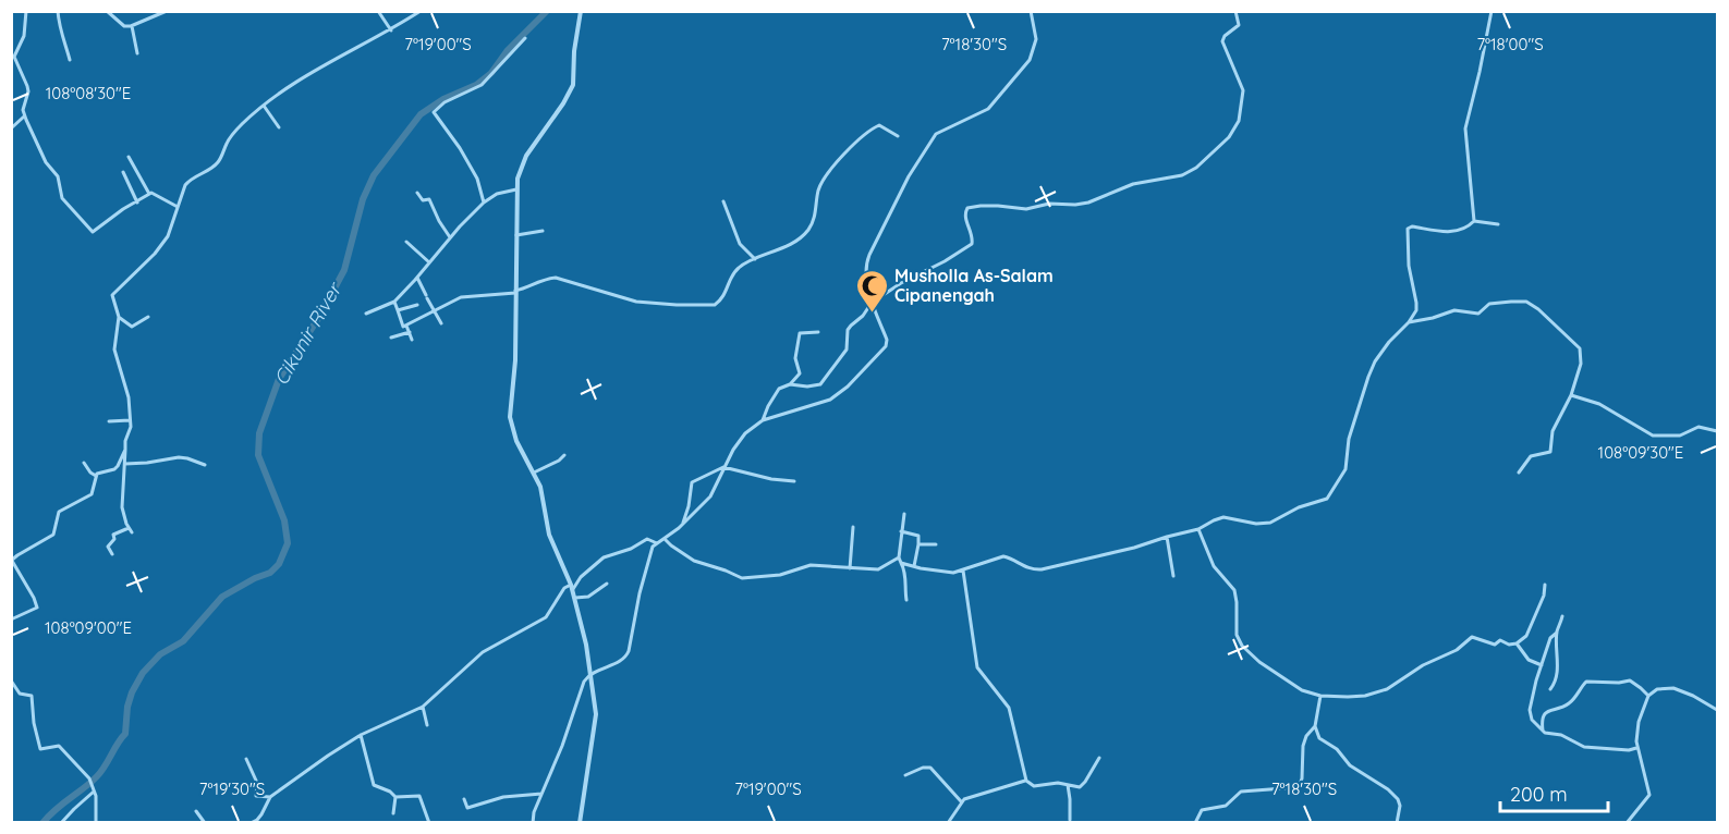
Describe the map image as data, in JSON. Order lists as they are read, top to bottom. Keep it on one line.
{"water":["Cikunir River"],"places":{"mosque":["Musholla As-Salam Cipanengah"]},"scale_bar":"200 m","coordinates":["7°19'00\"S","7°18'30\"S","7°18'00\"S","108°08'30\"E","108°09'30\"E","108°09'00\"E","7°19'30\"S"]}
